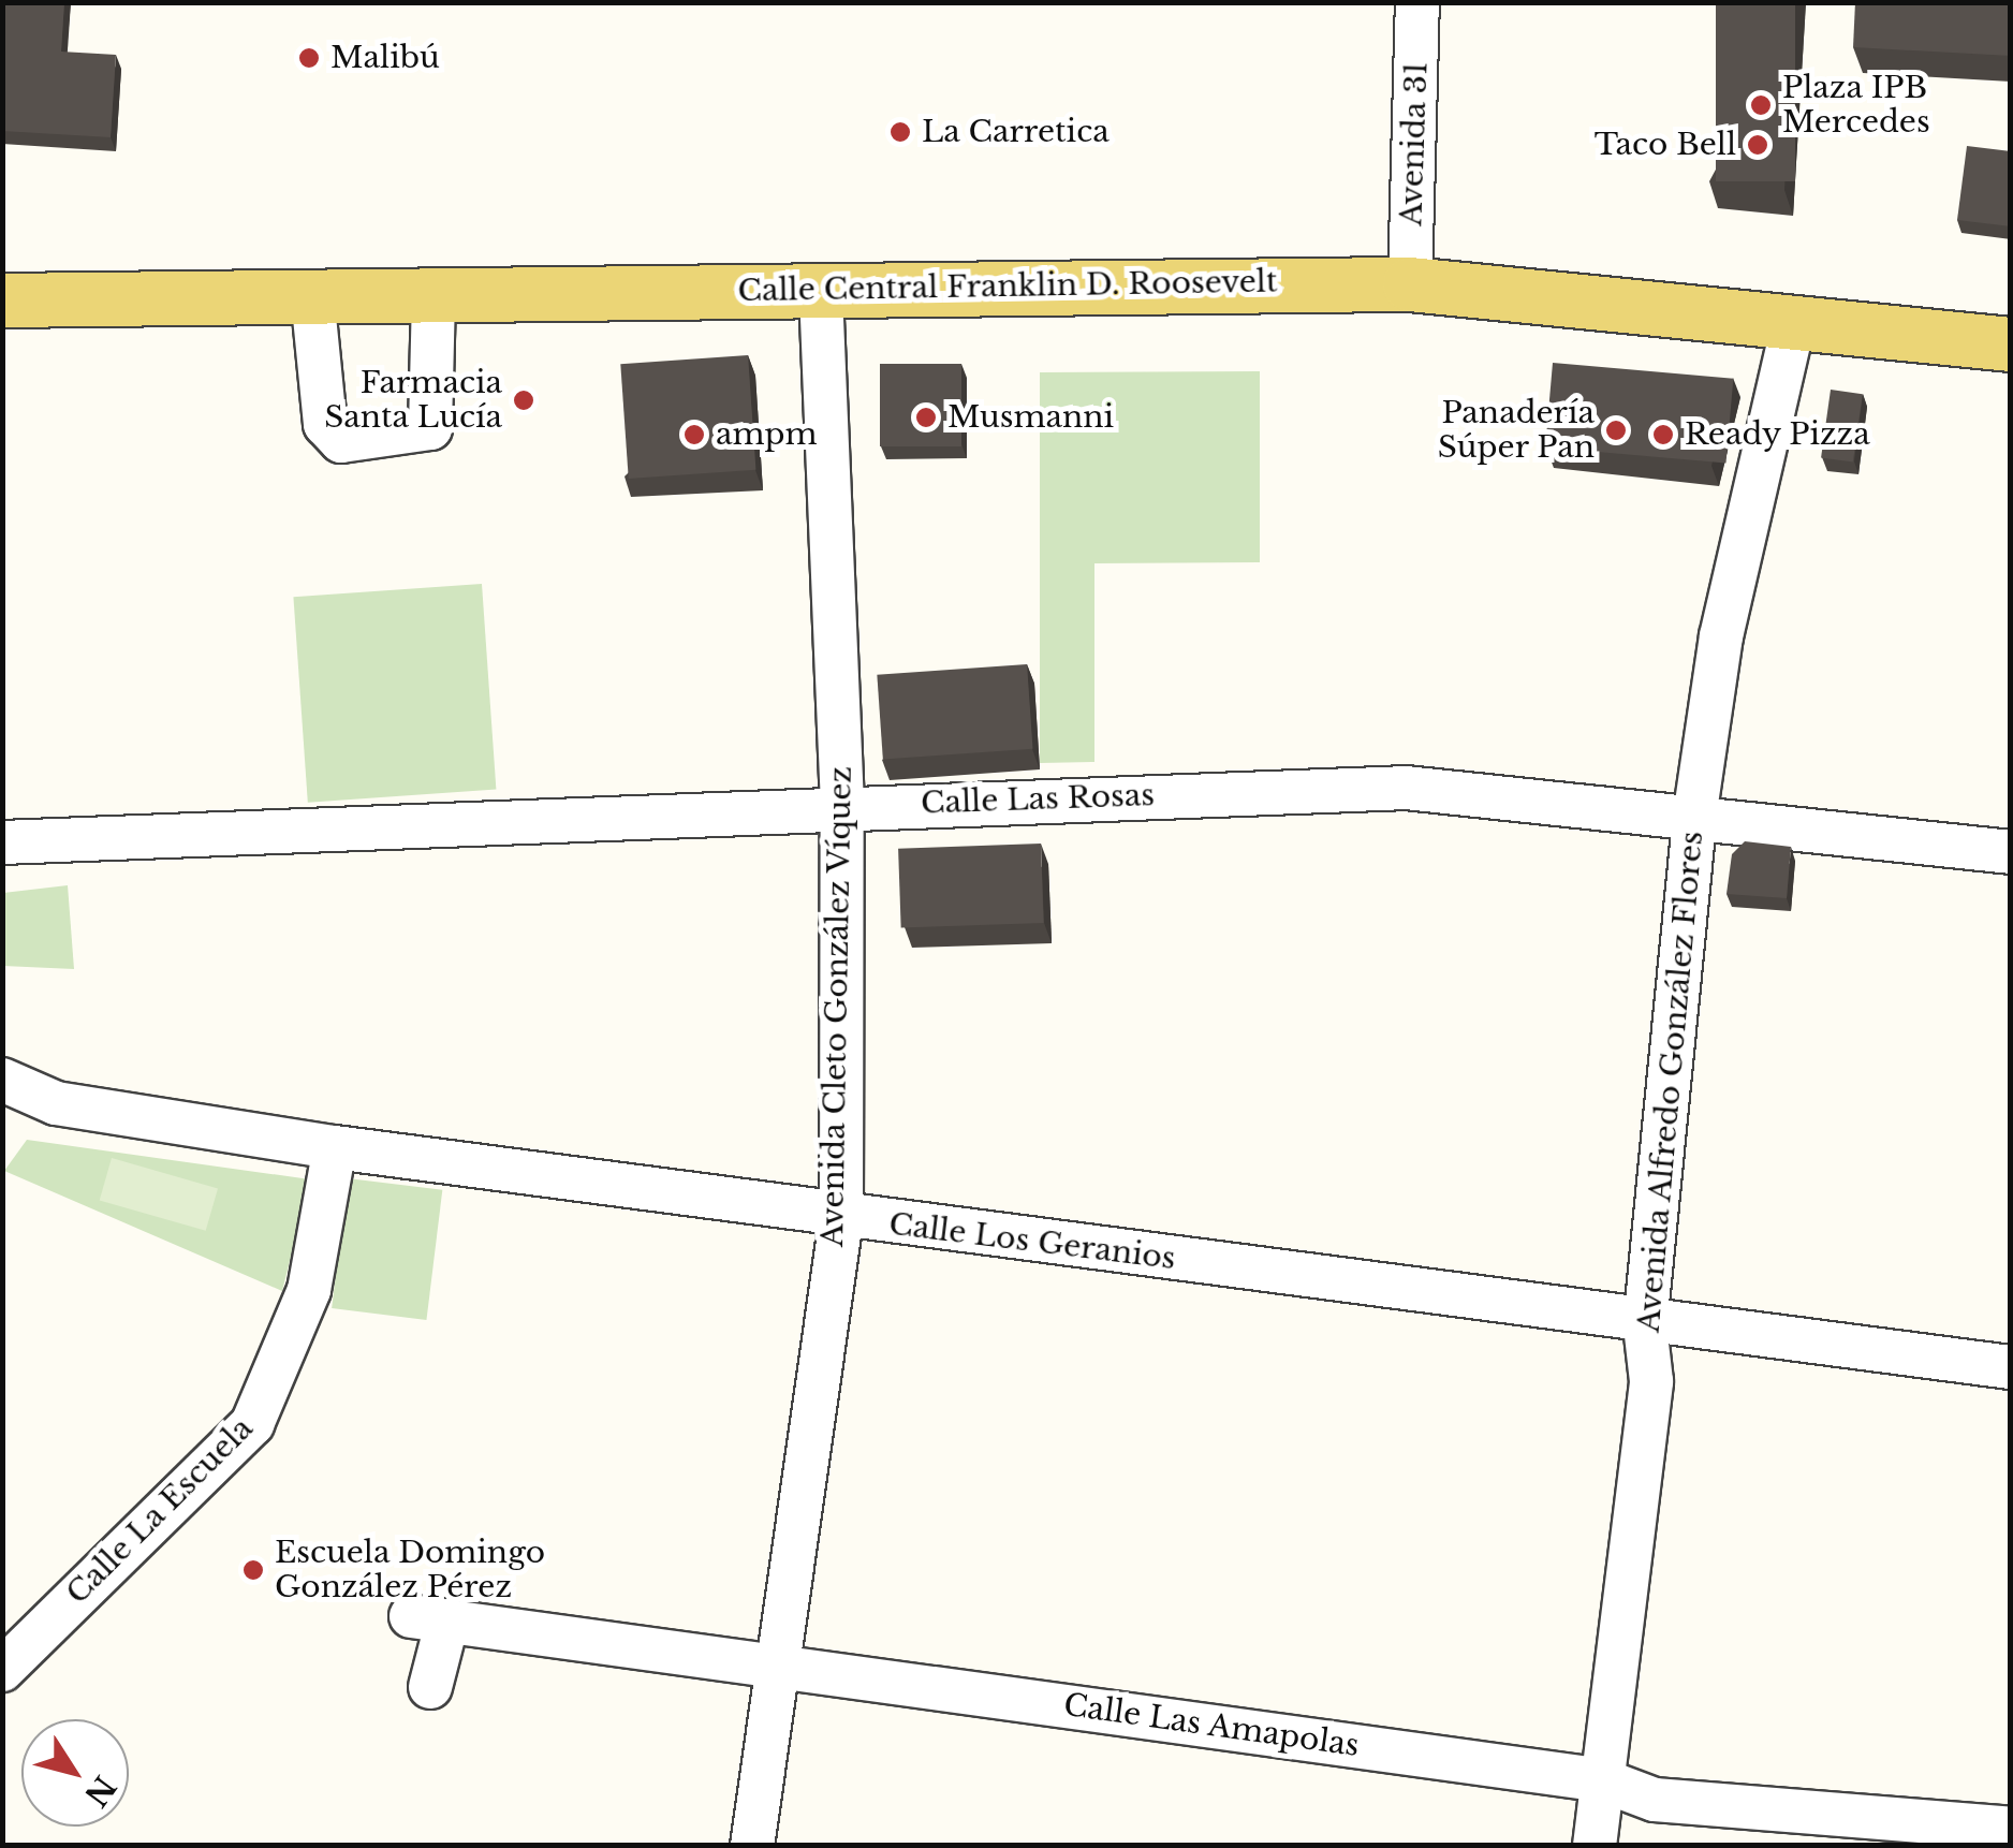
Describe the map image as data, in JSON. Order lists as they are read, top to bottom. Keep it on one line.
{"streets":{"main road":["Calle Central Franklin D. Roosevelt"],"street":["Avenida 31","Calle Las Rosas","Avenida Cleto González Víquez","Avenida Alfredo González Flores","Calle Los Geranios","Calle La Escuela","Calle Las Amapolas"]},"crossings":[["Avenida 31","Calle Central Franklin D. Roosevelt"],["Calle Central Franklin D. Roosevelt","Avenida Cleto González Víquez"],["Calle Central Franklin D. Roosevelt","Avenida Alfredo González Flores"],["Calle Las Rosas","Avenida Cleto González Víquez"],["Calle Las Rosas","Avenida Alfredo González Flores"],["Avenida Cleto González Víquez","Calle Los Geranios"],["Avenida Cleto González Víquez","Calle Las Amapolas"],["Avenida Alfredo González Flores","Calle Los Geranios"],["Avenida Alfredo González Flores","Calle Las Amapolas"],["Calle Los Geranios","Calle La Escuela"]],"places":["Malibú","Plaza IPB Mercedes","La Carretica","Taco Bell","Farmacia Santa Lucía","Musmanni","Panadería Súper Pan","ampm","Ready Pizza","Escuela Domingo González Pérez"],"north":"bottom right"}
